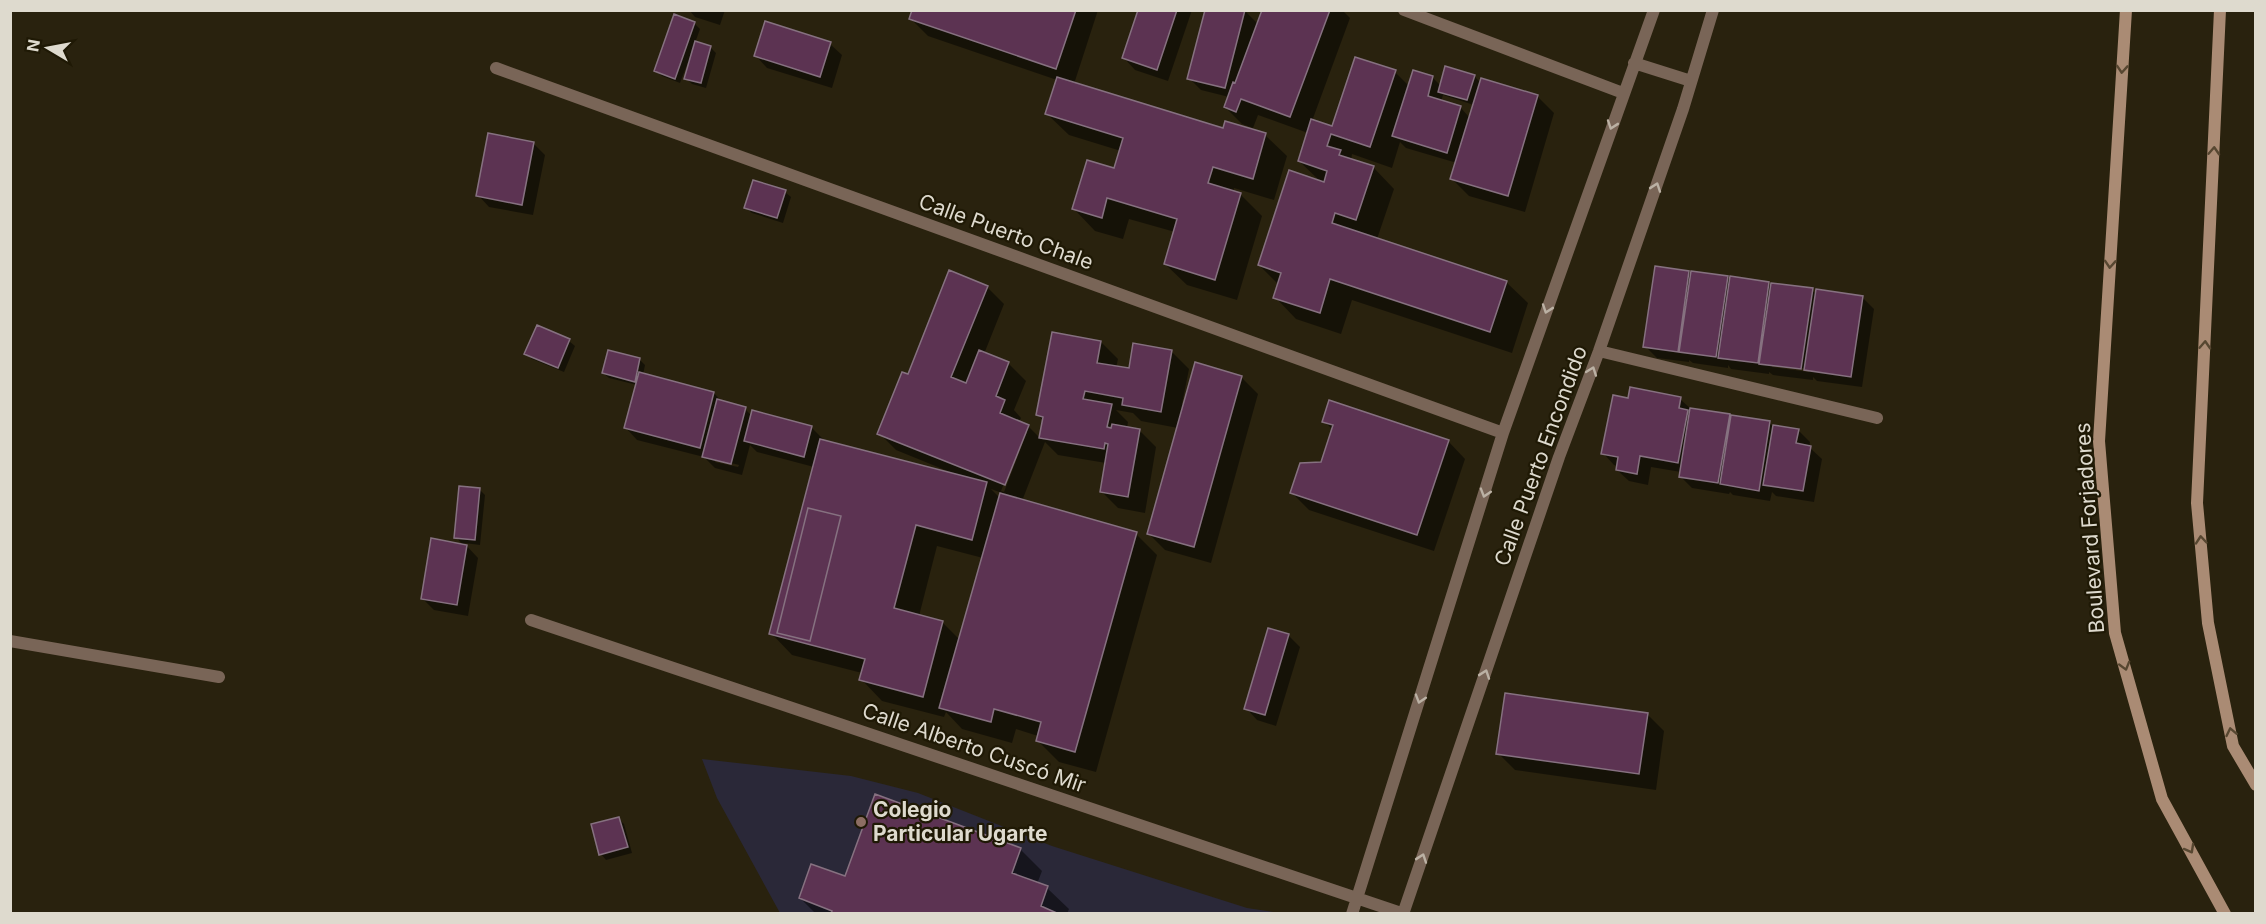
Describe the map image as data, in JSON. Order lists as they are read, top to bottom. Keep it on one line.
{"streets":{"main road":["Boulevard Forjadores"],"street":["Calle Puerto Chale","Calle Puerto Encondido","Calle Alberto Cuscó Mir"]},"crossings":[["Calle Puerto Chale","Calle Puerto Encondido"],["Calle Puerto Encondido","Calle Alberto Cuscó Mir"]],"places":["Colegio Particular Ugarte"],"north":"left"}
